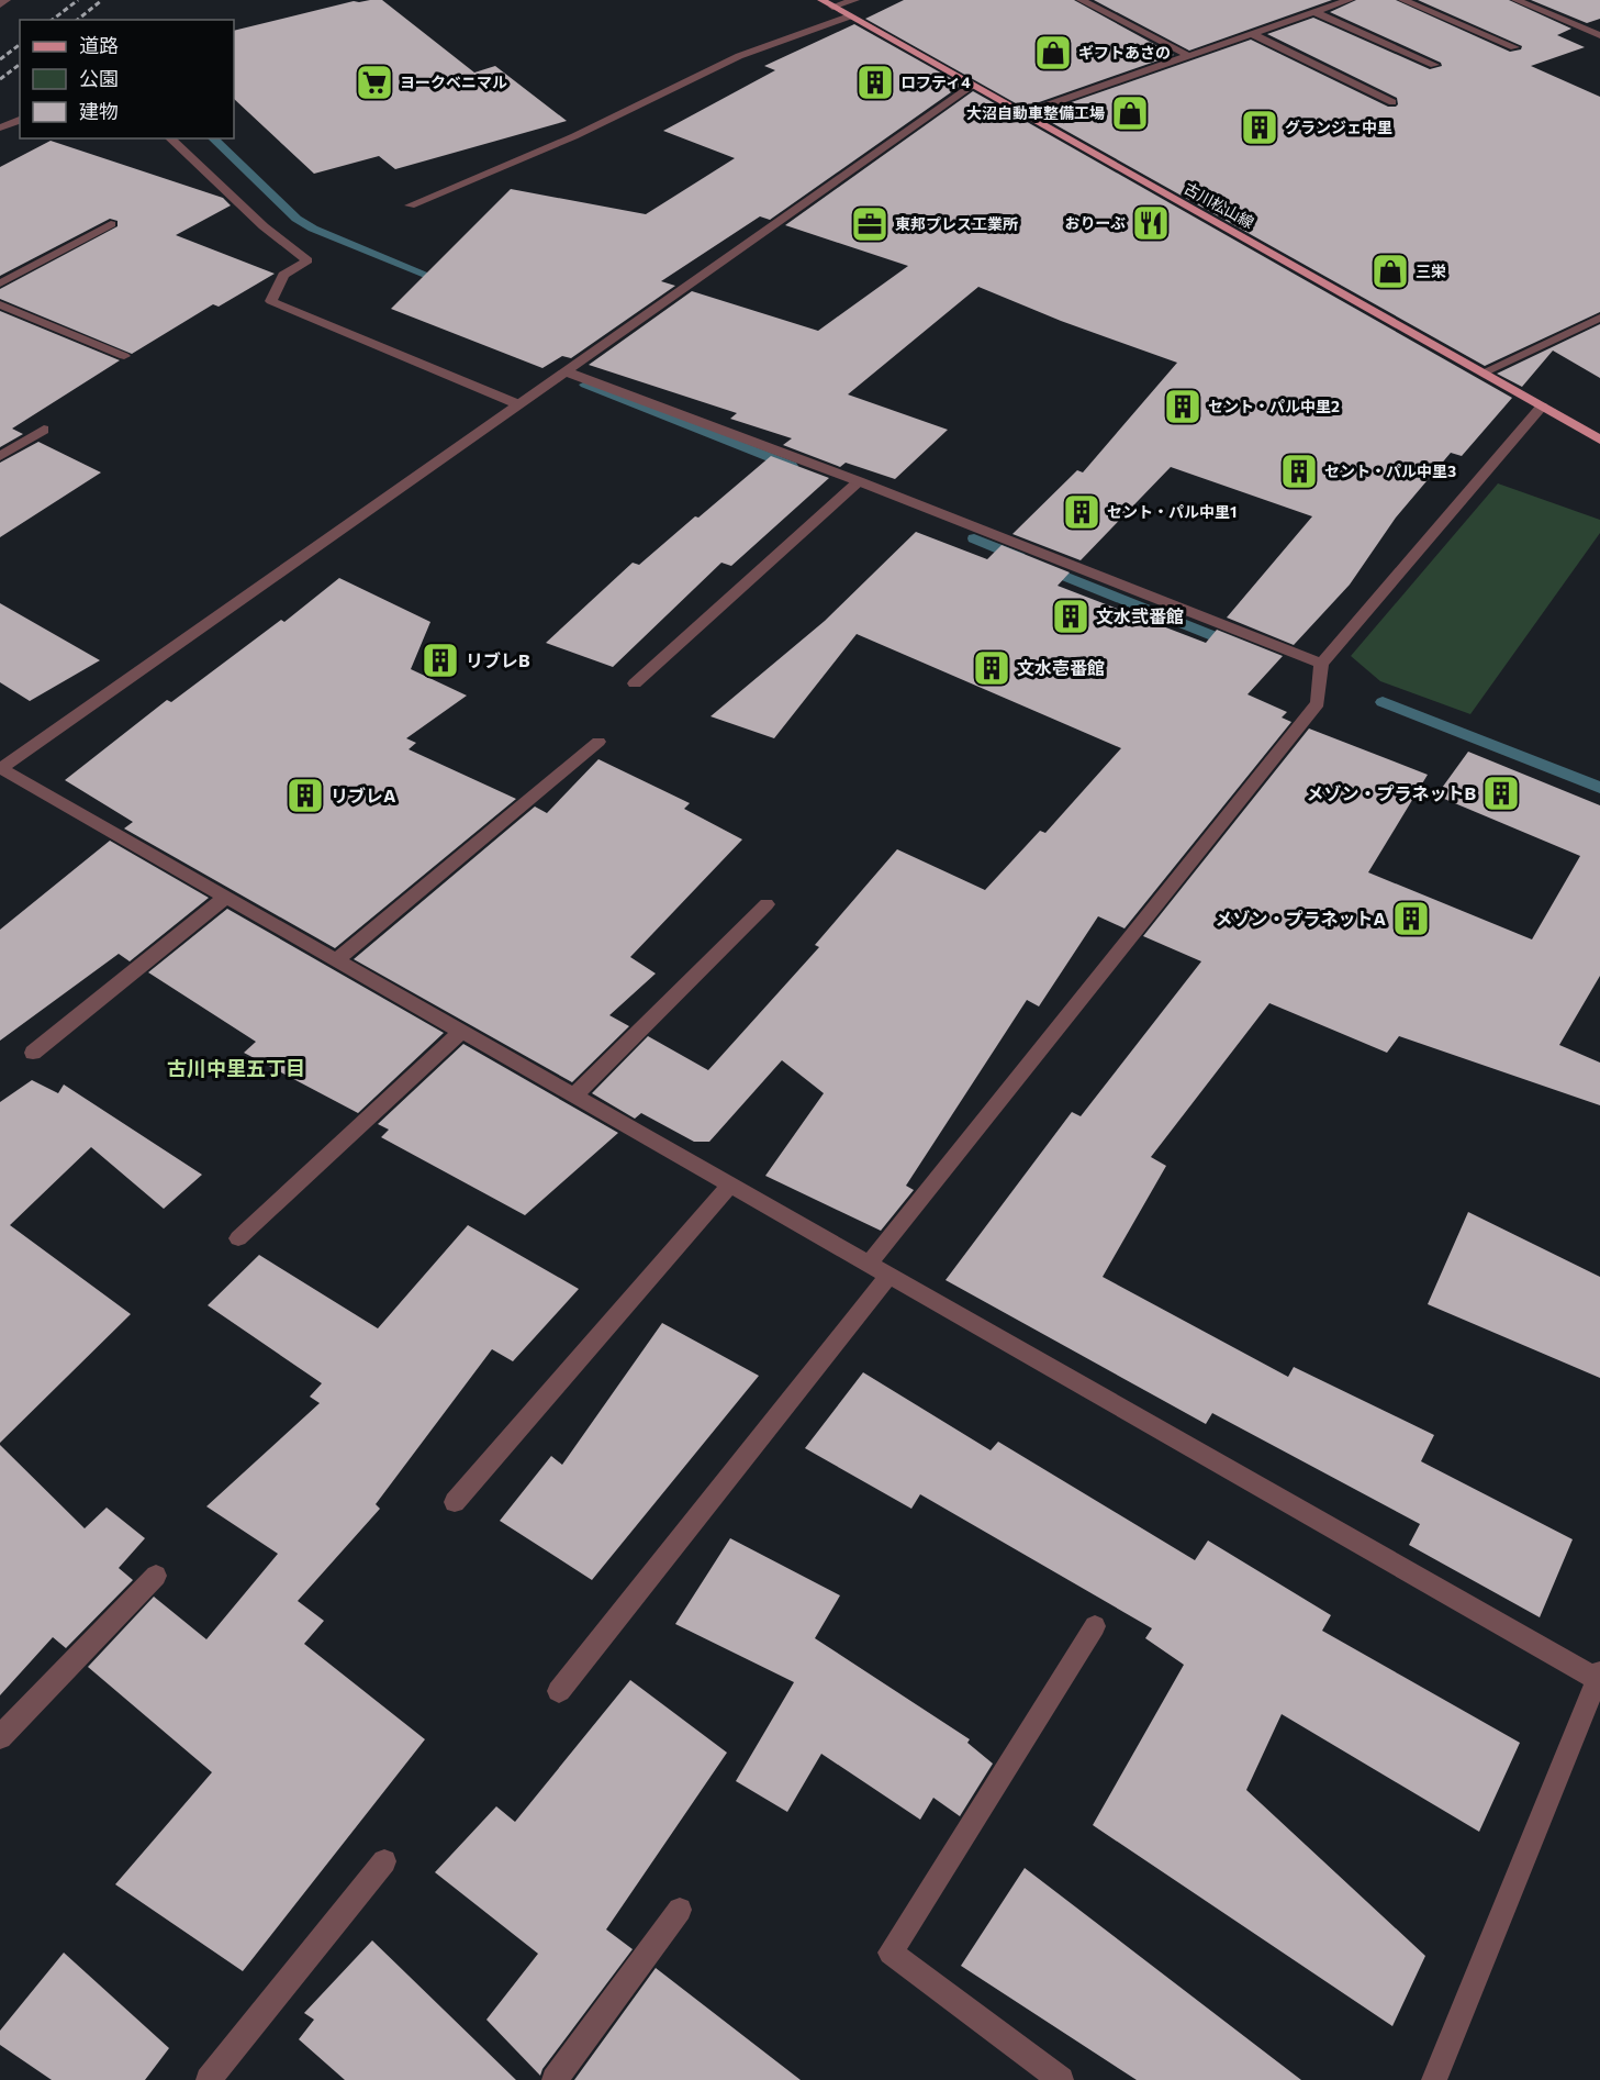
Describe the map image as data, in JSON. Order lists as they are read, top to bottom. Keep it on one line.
{"streets":{"main road":["古川松山線"]},"districts":["古川中里五丁目"],"places":{"shop":["ギフトあさの","大沼自動車整備工場","三栄"],"supermarket":["ヨークベニマル"],"building":["ロフティ4","グランジェ中里","セント・パル中里2","セント・パル中里3","セント・パル中里1","文水弐番館","リブレB","文水壱番館","メゾン・プラネットB","リブレA","メゾン・プラネットA"],"restaurant":["おりーぶ"],"office":["東邦プレス工業所"]},"legend":["道路","公園","建物"]}
